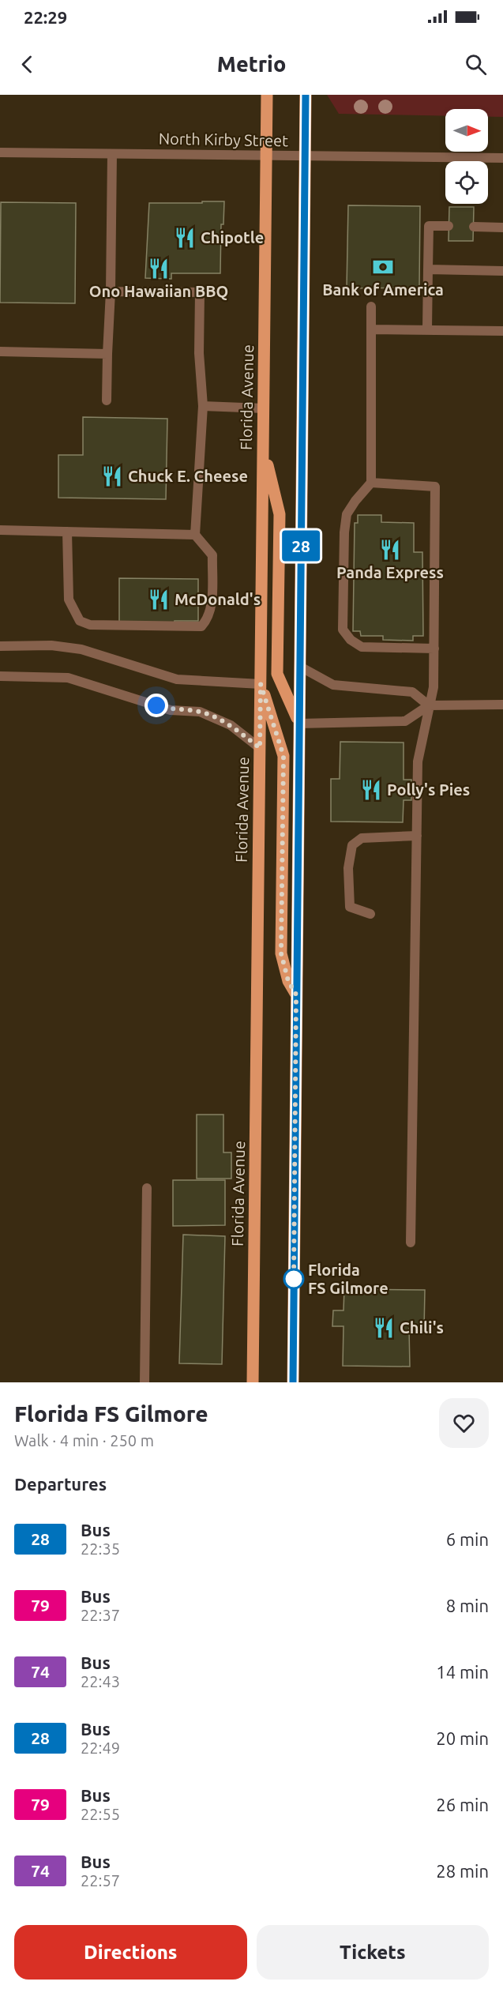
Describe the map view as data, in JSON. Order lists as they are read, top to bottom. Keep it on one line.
{"streets":{"main road":["Florida Avenue"],"street":["North Kirby Street"]},"crossings":[["North Kirby Street","Florida Avenue"]],"places":{"restaurant":["Chipotle","Ono Hawaiian BBQ","Chuck E. Cheese","Panda Express","McDonald's","Polly's Pies","Chili's"],"bank":["Bank of America"],"other":["Florida FS Gilmore"]},"lines":["bus line 28"],"north":"right","page":{"status":"22:29","header":"Metrio","on_map":"28","heading":[["Florida FS Gilmore","Walk · 4 min · 250 m"],"Departures"],"list":[{"mark":"28","name":"Bus","note":"22:35","value":"6 min"},{"mark":"79","name":"Bus","note":"22:37","value":"8 min"},{"mark":"74","name":"Bus","note":"22:43","value":"14 min"},{"mark":"28","name":"Bus","note":"22:49","value":"20 min"},{"mark":"79","name":"Bus","note":"22:55","value":"26 min"},{"mark":"74","name":"Bus","note":"22:57","value":"28 min"}],"buttons":["Directions","Tickets"]}}
